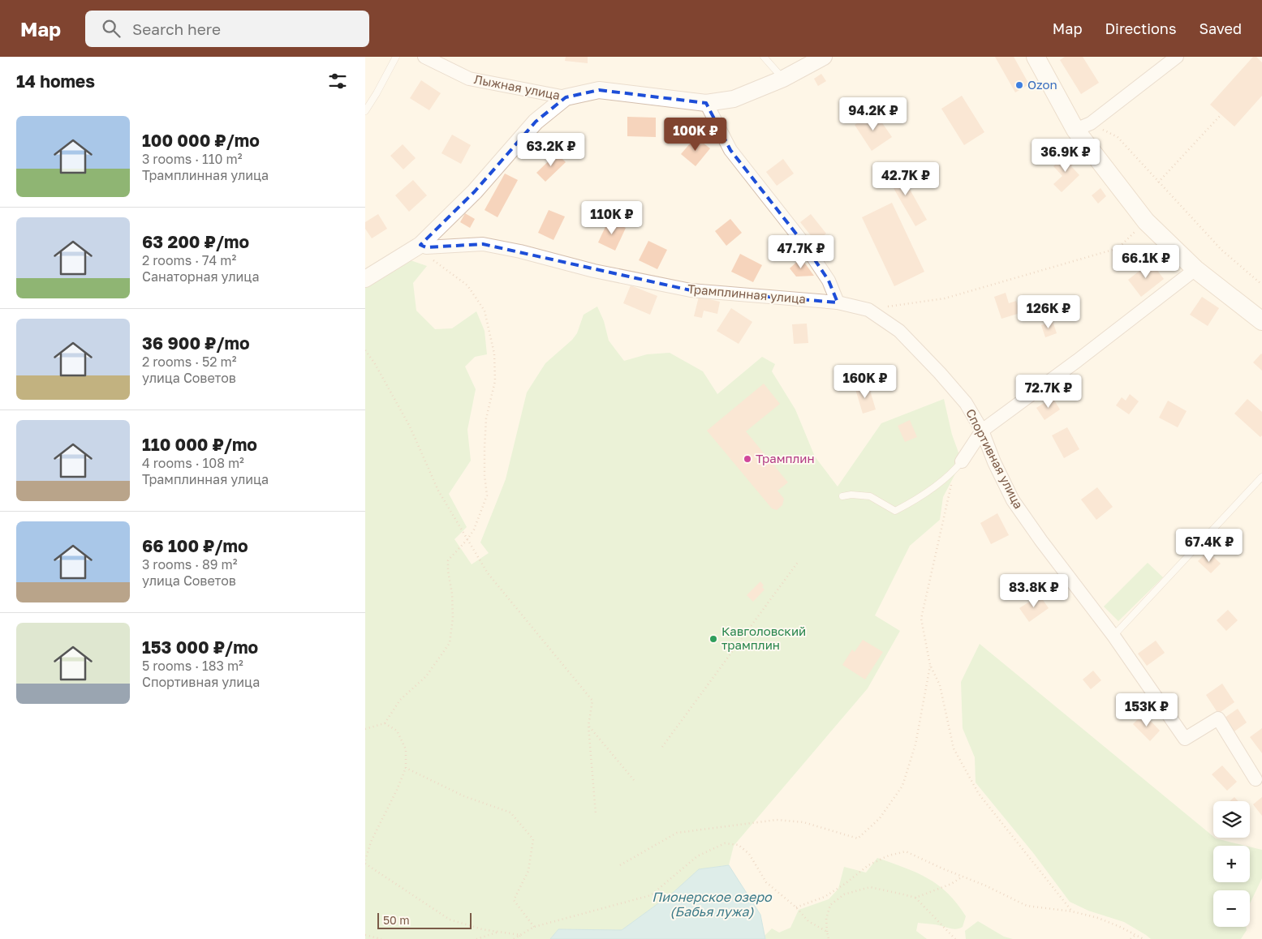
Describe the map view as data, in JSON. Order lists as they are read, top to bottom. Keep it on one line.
{"streets":{"street":["Лыжная улица","Трамплинная улица","Спортивная улица"]},"crossings":[["Трамплинная улица","Спортивная улица"]],"water":["Пионерское озеро (Бабья лужа)"],"places":["Ozon","Трамплин","Кавголовский трамплин"],"scale_bar":"50 m","page":{"header":"Map","search":"Search here","nav":["Map","Directions","Saved"],"heading":"14 homes","price":["94.2K ₽","100K ₽","63.2K ₽","36.9K ₽","42.7K ₽","110K ₽","47.7K ₽","66.1K ₽","126K ₽","160K ₽","72.7K ₽","67.4K ₽","83.8K ₽","153K ₽"],"list":[{"name":"100 000 ₽/mo","note":"3 rooms · 110 m² · Трамплинная улица"},{"name":"63 200 ₽/mo","note":"2 rooms · 74 m² · Санаторная улица"},{"name":"36 900 ₽/mo","note":"2 rooms · 52 m² · улица Советов"},{"name":"110 000 ₽/mo","note":"4 rooms · 108 m² · Трамплинная улица"},{"name":"66 100 ₽/mo","note":"3 rooms · 89 m² · улица Советов"},{"name":"153 000 ₽/mo","note":"5 rooms · 183 m² · Спортивная улица"}],"map_buttons":["+","−"],"scale":"50 m"}}
